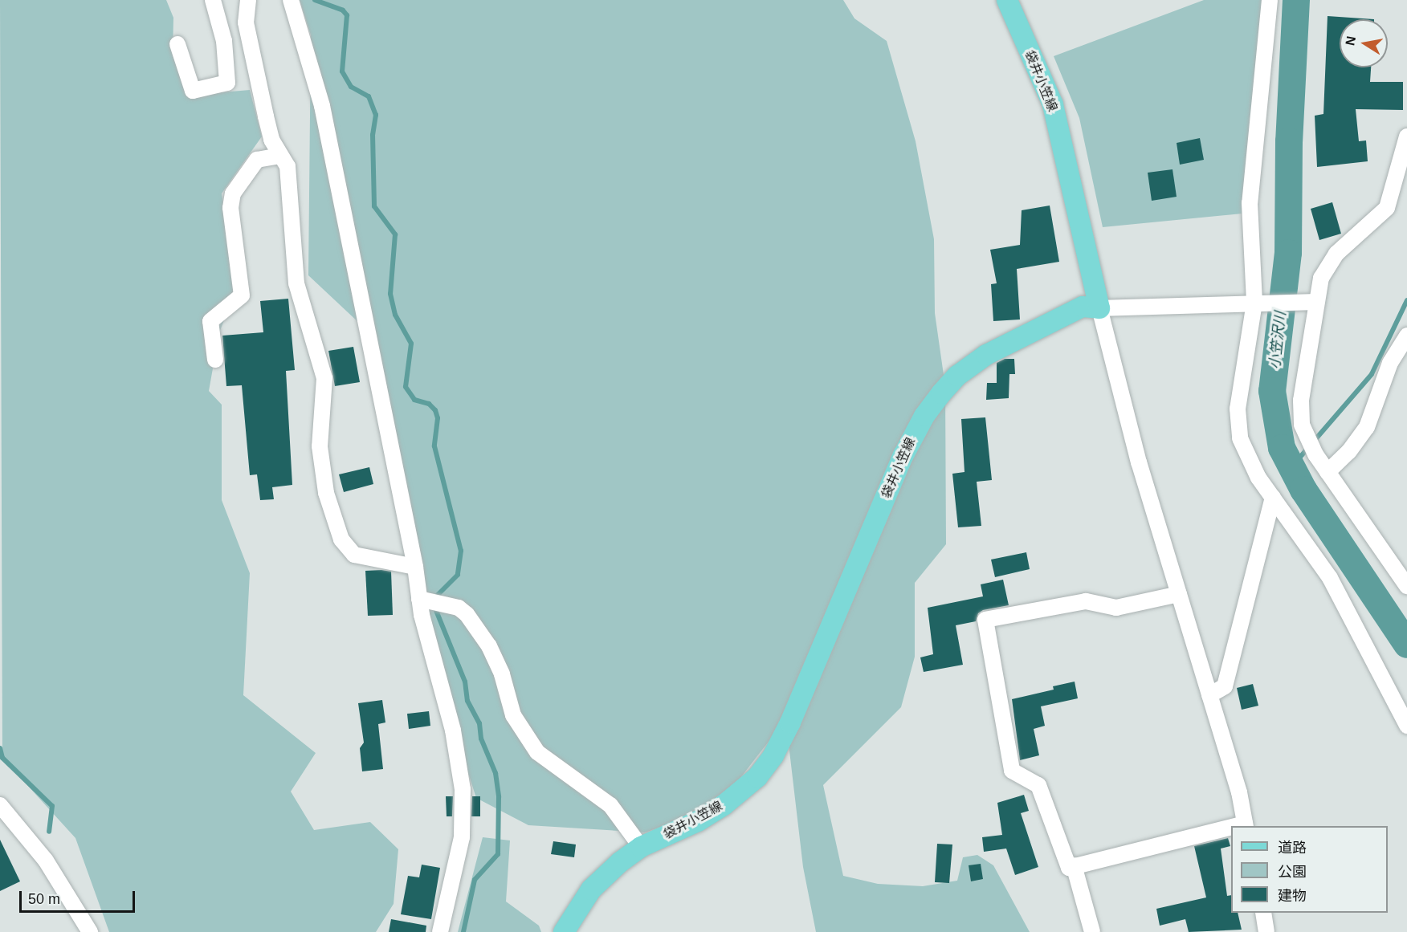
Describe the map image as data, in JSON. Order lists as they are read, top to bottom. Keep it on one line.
{"streets":{"main road":["袋井小笠線"]},"water":["小笠沢川"],"legend":["道路","公園","建物"],"scale_bar":"50 m","north":"left"}
